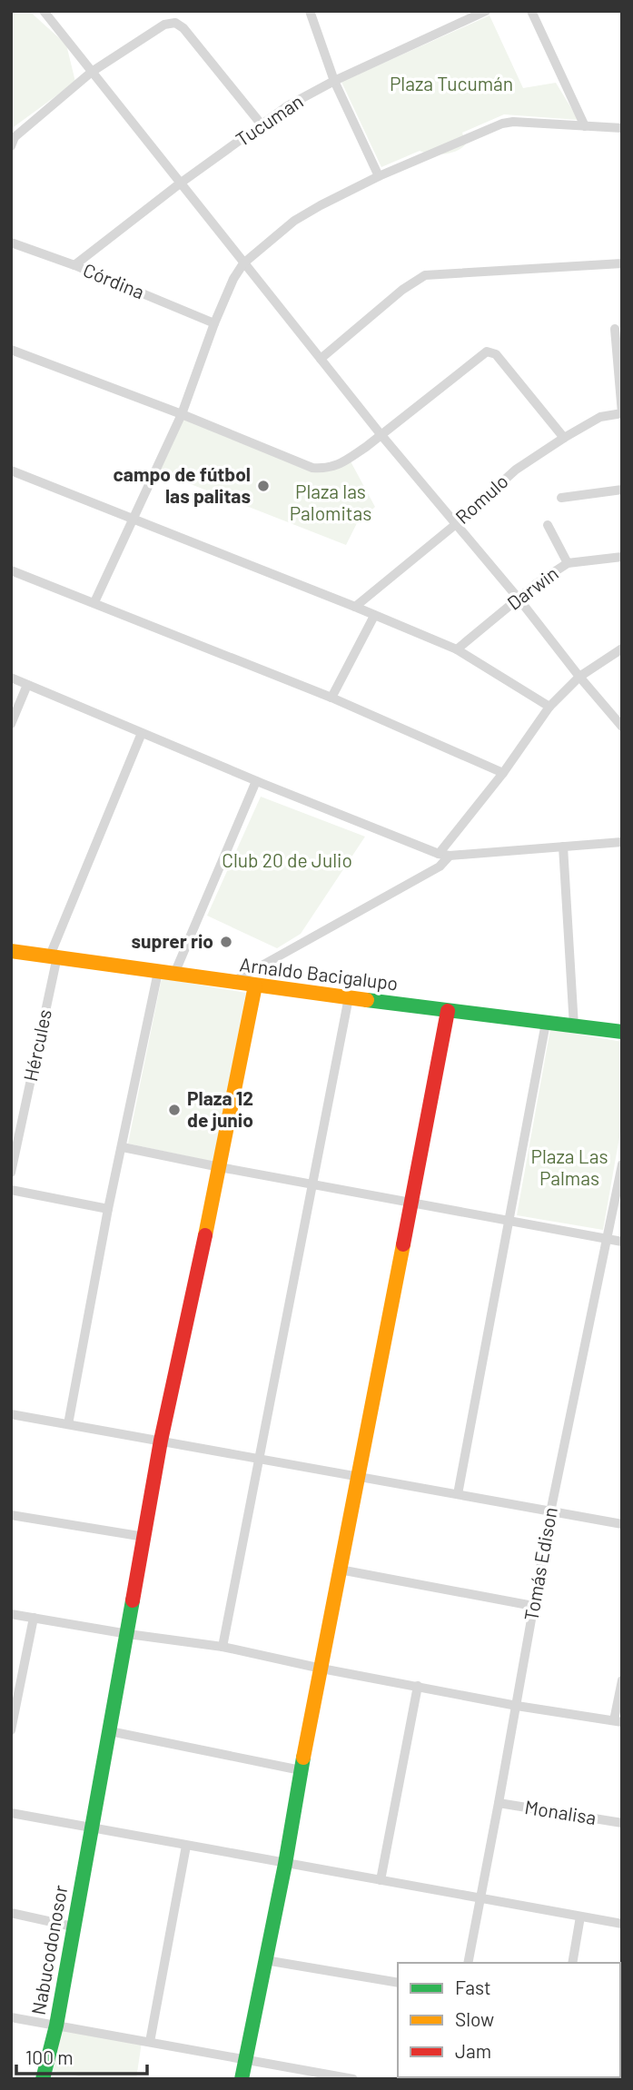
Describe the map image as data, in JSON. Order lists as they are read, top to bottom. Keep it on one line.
{"streets":{"street":["Tucuman","Córdina","Romulo","Darwin","Arnaldo Bacigalupo","Hércules","Tomás Edison","Monalisa","Nabucodonosor"]},"crossings":[["Tucuman","Córdina"],["Arnaldo Bacigalupo","Hércules"],["Arnaldo Bacigalupo","Nabucodonosor"],["Tomás Edison","Monalisa"]],"parks":["Plaza Tucumán","Plaza las Palomitas","Club 20 de Julio","Plaza Las Palmas"],"places":["campo de fútbol las palitas","suprer rio","Plaza 12 de junio"],"legend":["Fast","Slow","Jam"],"scale_bar":"100 m"}
